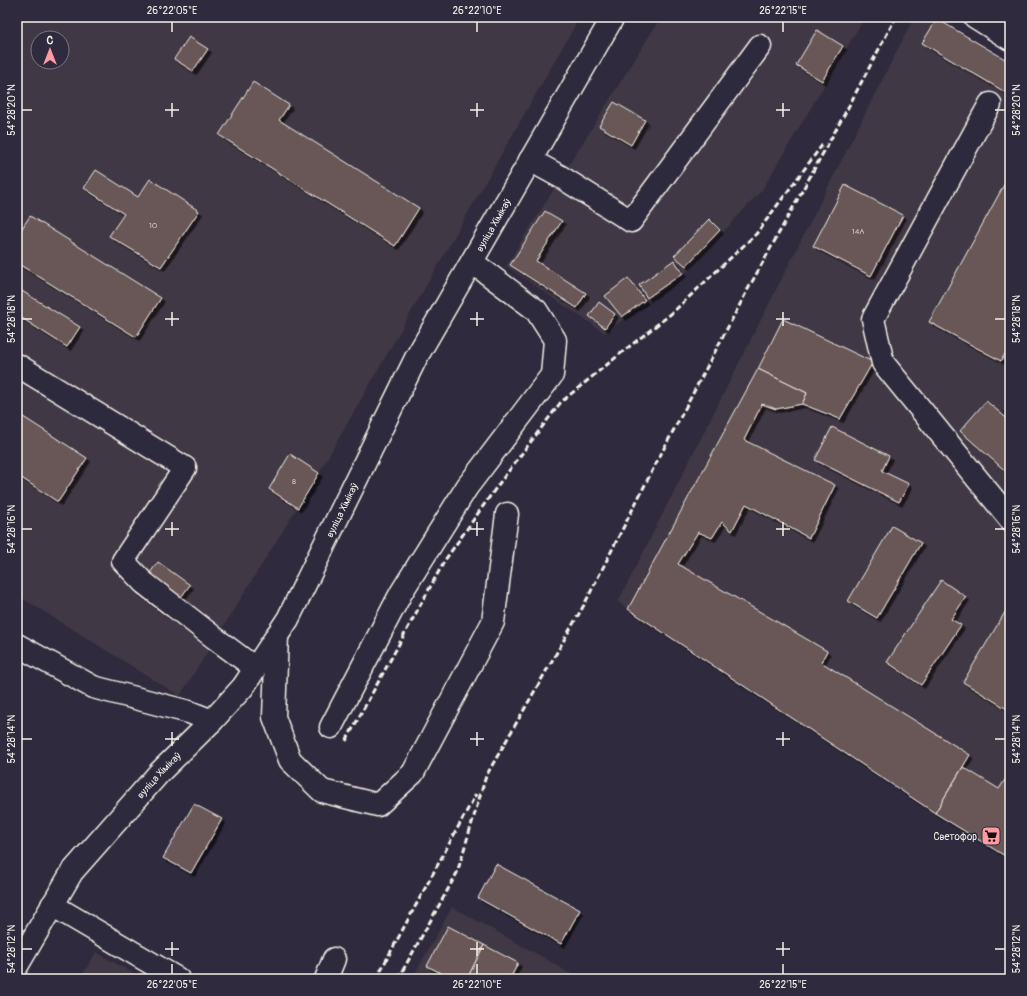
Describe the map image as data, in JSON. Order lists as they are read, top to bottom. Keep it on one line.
{"streets":{"street":["вуліца Хімікаў"]},"places":{"supermarket":["Светофор"]},"house_numbers":["10","14А","8"],"north":"top","coordinates":["26°22'05\"E","26°22'10\"E","26°22'15\"E","54°28'20\"N","54°28'18\"N","54°28'16\"N","54°28'14\"N","54°28'12\"N"]}
